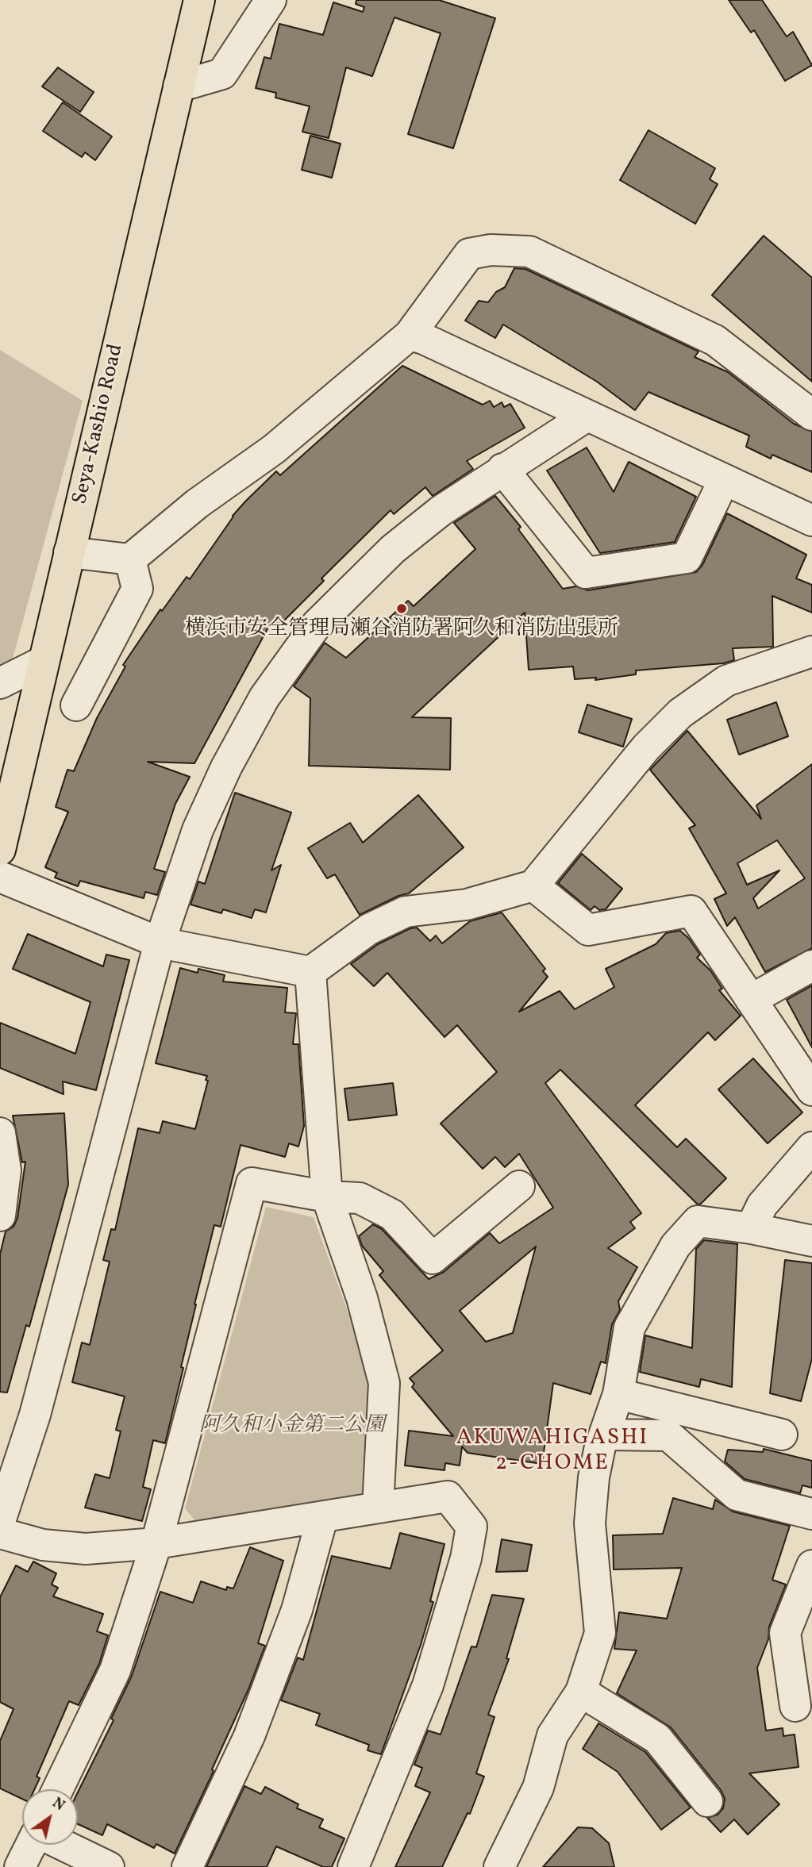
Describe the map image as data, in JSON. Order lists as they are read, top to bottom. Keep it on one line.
{"streets":{"main road":["Seya-Kashio Road"]},"districts":["AKUWAHIGASHI 2-CHOME"],"parks":["阿久和小金第二公園"],"places":["横浜市安全管理局瀬谷消防署阿久和消防出張所"],"north":"top right"}
